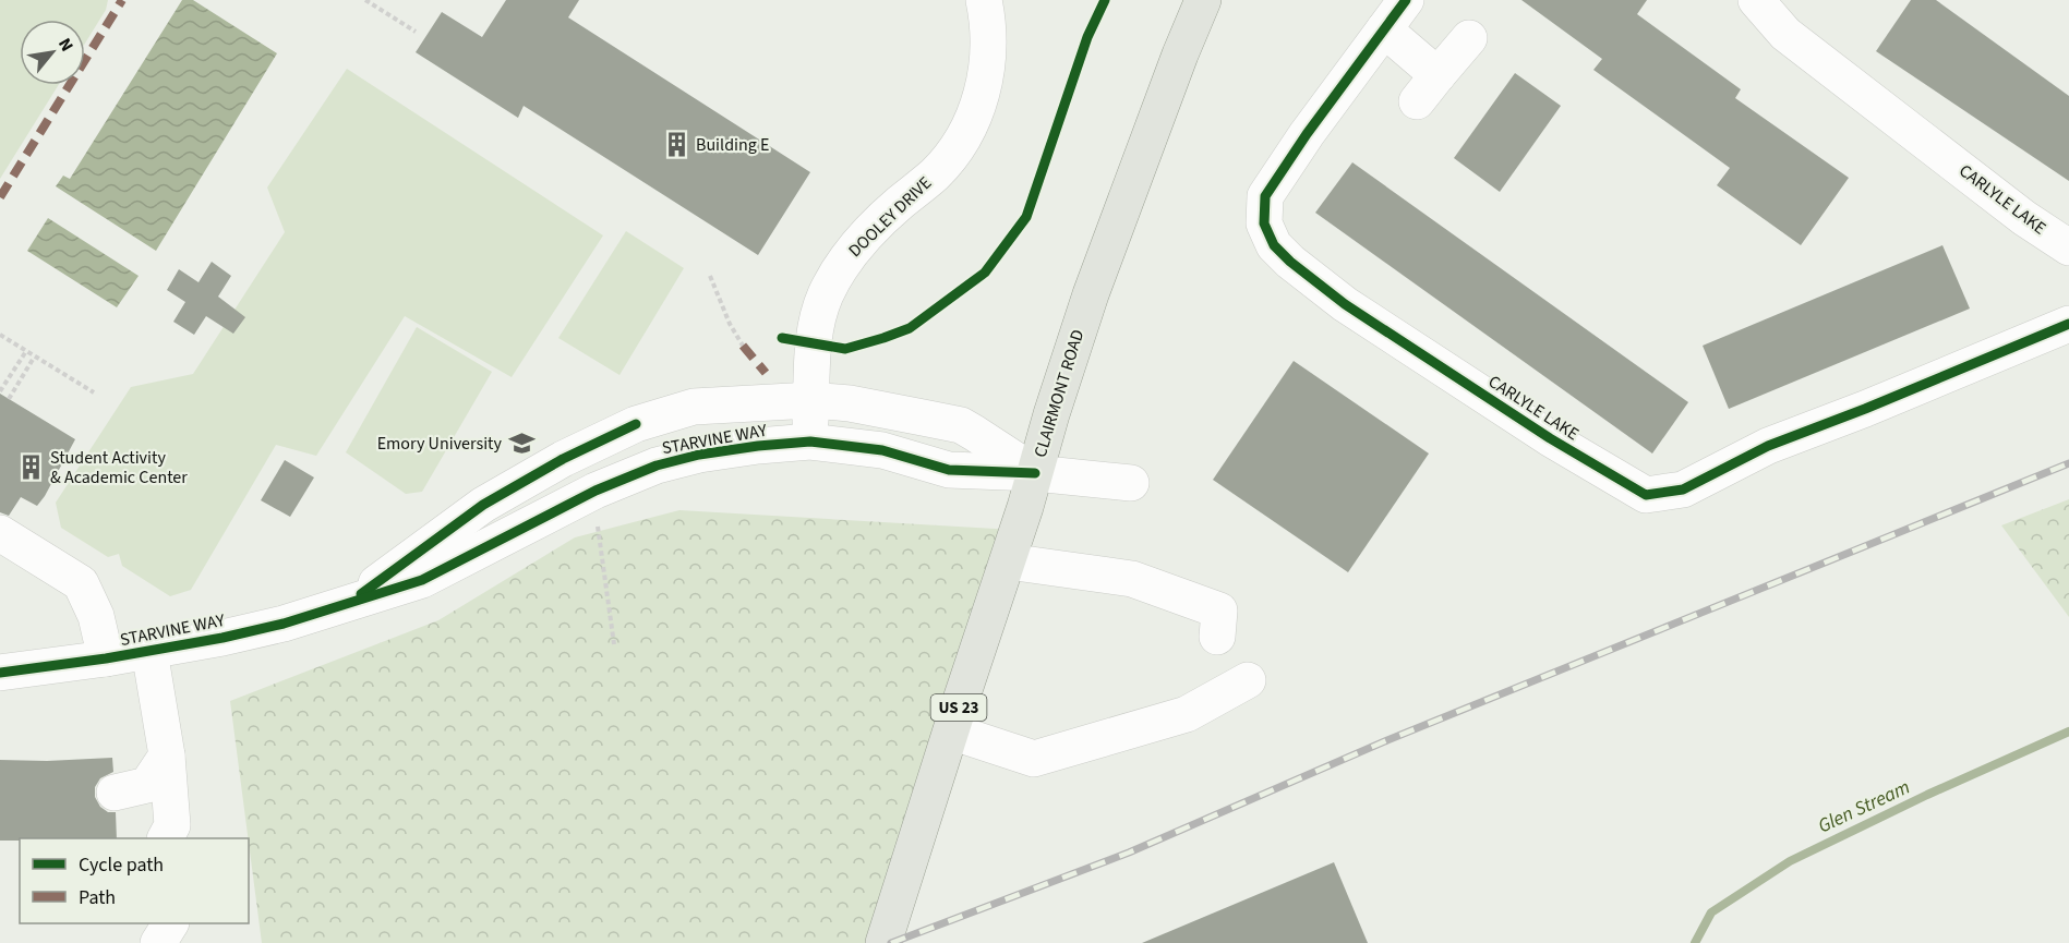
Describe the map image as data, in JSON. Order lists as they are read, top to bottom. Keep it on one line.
{"streets":{"main road":["CLAIRMONT ROAD","US 23"],"street":["CARLYLE LAKE","DOOLEY DRIVE","STARVINE WAY"]},"crossings":[["DOOLEY DRIVE","STARVINE WAY"],["CLAIRMONT ROAD","STARVINE WAY"]],"water":["Glen Stream"],"places":{"building":["Building E","Student Activity & Academic Center"],"school or university":["Emory University"]},"legend":["Cycle path","Path"],"north":"top right"}
